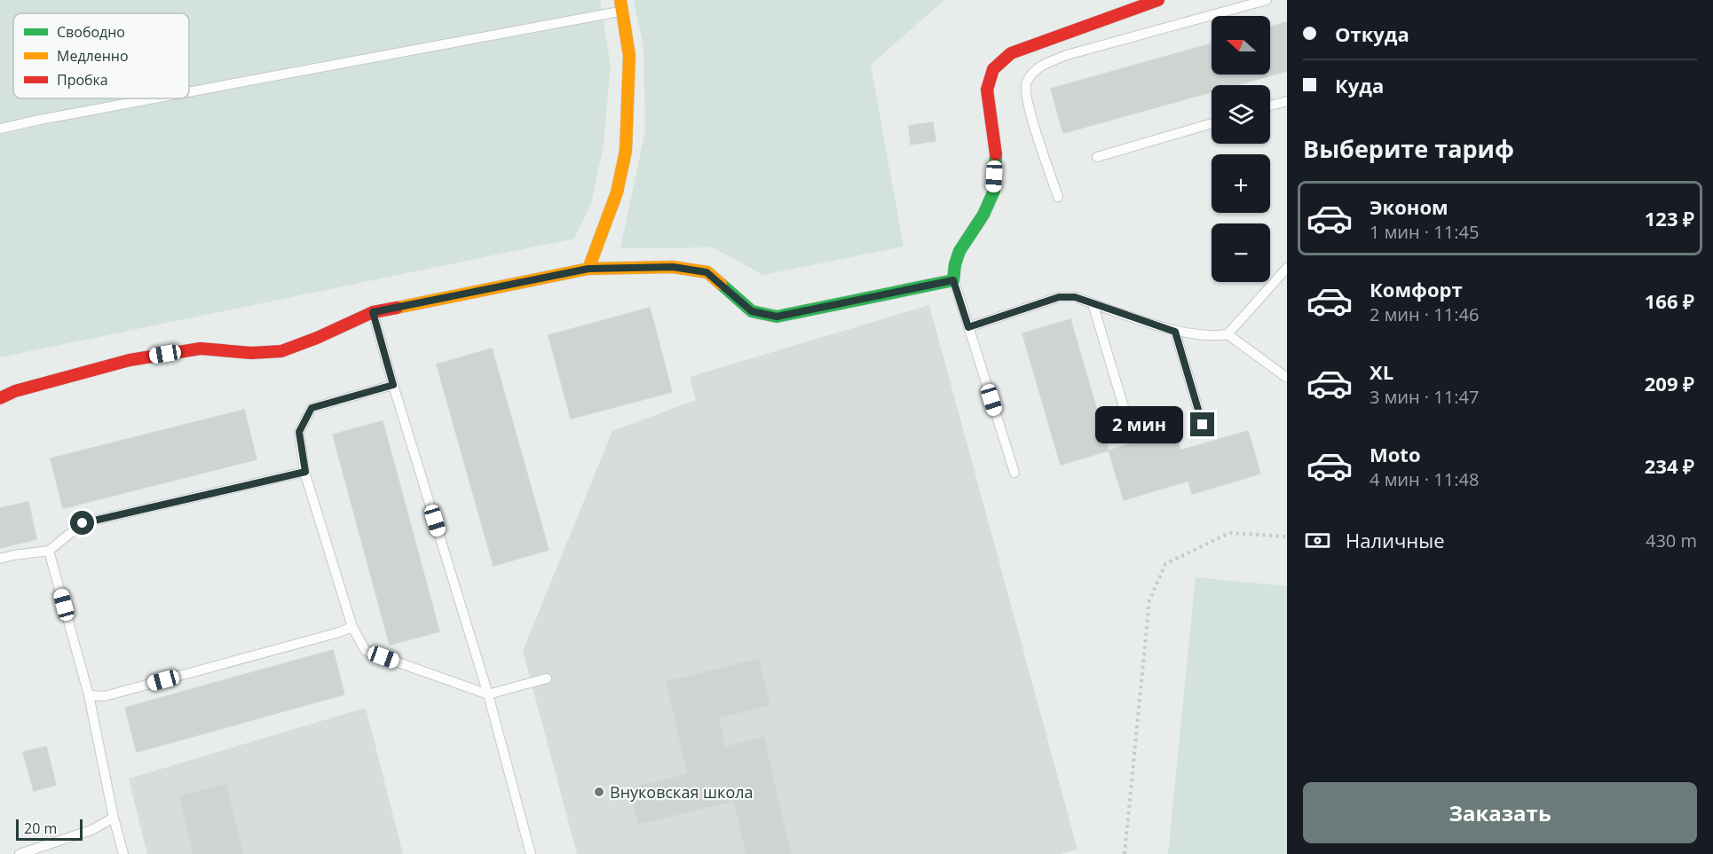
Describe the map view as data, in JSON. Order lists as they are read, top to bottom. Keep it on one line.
{"places":["Внуковская школа"],"legend":["Свободно","Медленно","Пробка"],"scale_bar":"20 m","north":"left","page":{"banner":["Откуда","Куда"],"map_buttons":["+","−"],"heading":"Выберите тариф","list":[{"name":"Эконом","note":"1 мин · 11:45","value":"123 ₽"},{"name":"Комфорт","note":"2 мин · 11:46","value":"166 ₽"},{"name":"XL","note":"3 мин · 11:47","value":"209 ₽"},{"name":"Moto","note":"4 мин · 11:48","value":"234 ₽"}],"bubble":"2 мин","pay":["Наличные","430 m"],"buttons":"Заказать","scale":"20 m"}}
